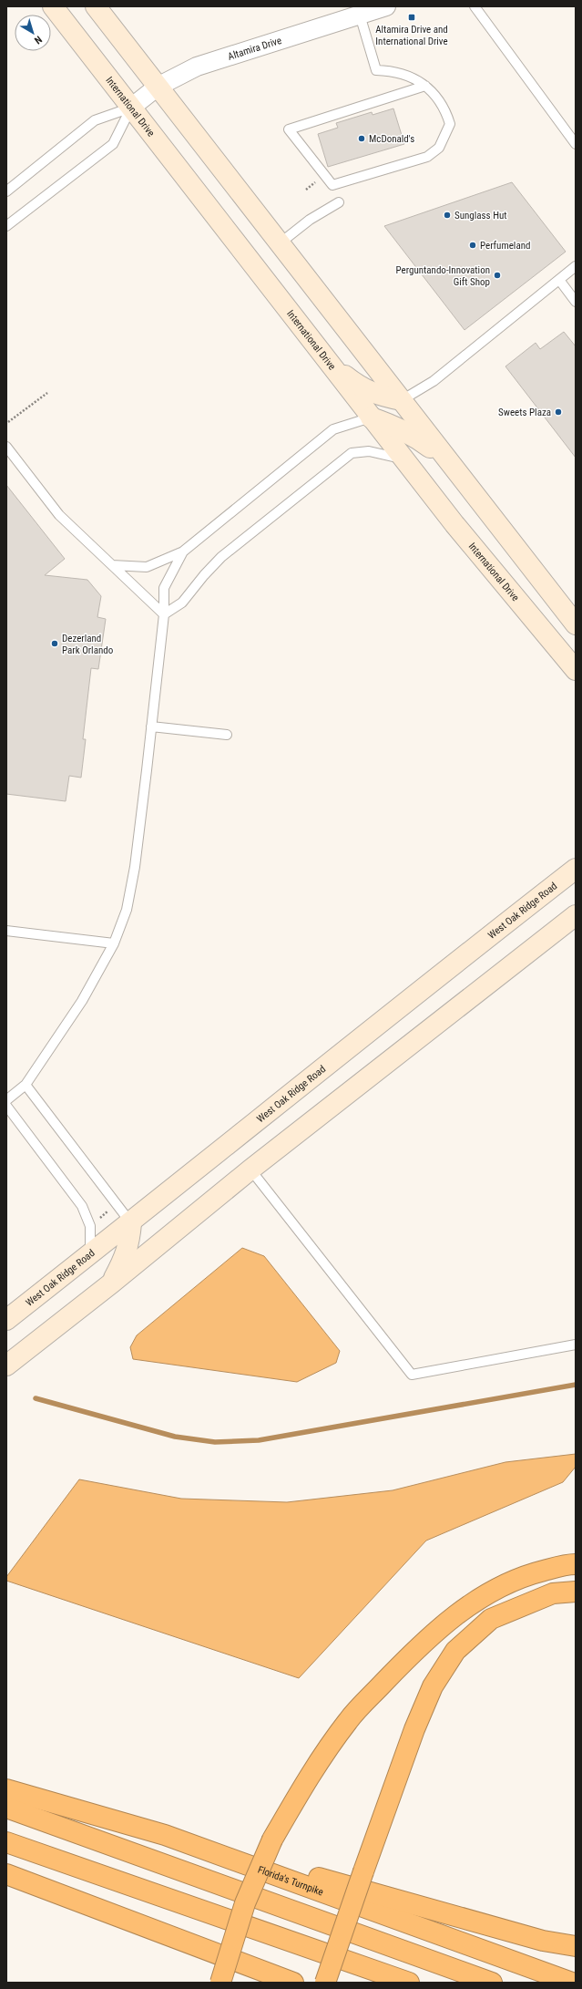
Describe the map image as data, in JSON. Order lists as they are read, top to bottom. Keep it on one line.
{"streets":{"highway":["Florida's Turnpike"],"street":["Altamira Drive","International Drive","West Oak Ridge Road"]},"crossings":[["Altamira Drive","International Drive"]],"places":{"transit":["Altamira Drive and International Drive"],"other":["McDonald's","Sunglass Hut","Perfumeland","Perguntando-Innovation Gift Shop","Sweets Plaza","Dezerland Park Orlando"]},"north":"bottom right"}
